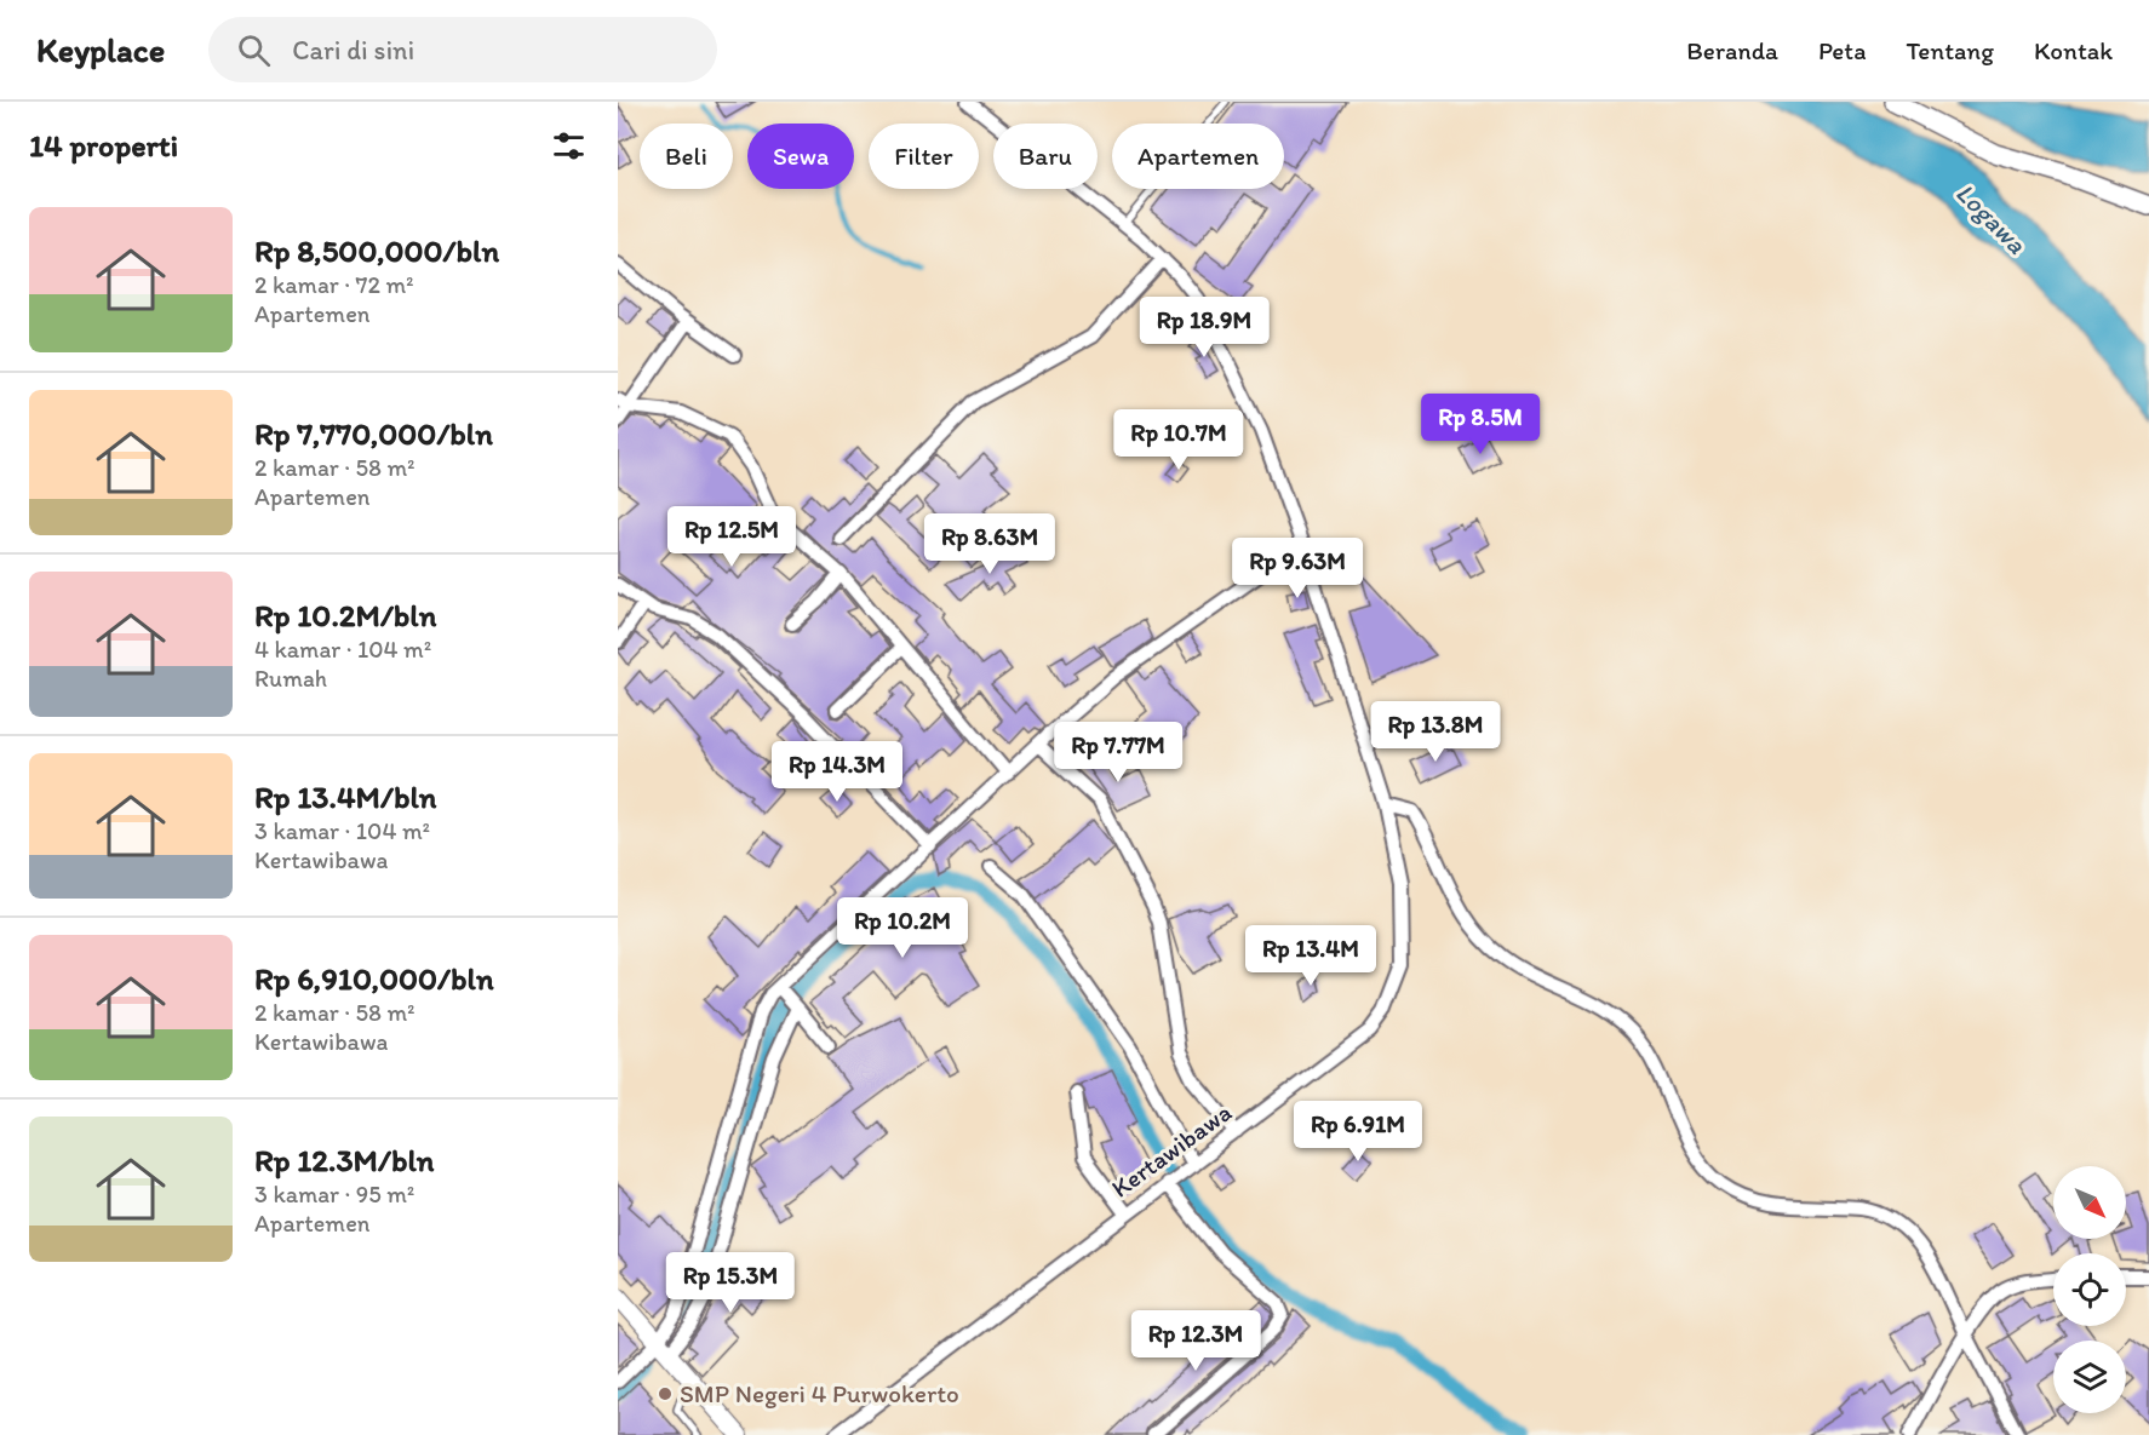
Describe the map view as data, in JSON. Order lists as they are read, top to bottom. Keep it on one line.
{"streets":{"street":["Kertawibawa"]},"water":["Logawa"],"places":["SMP Negeri 4 Purwokerto"],"north":"bottom right","page":{"header":"Keyplace","search":"Cari di sini","nav":["Beranda","Peta","Tentang","Kontak"],"heading":"14 properti","chip":["Beli","Sewa","Filter","Baru","Apartemen"],"list":[{"name":"Rp 8,500,000/bln","note":"2 kamar · 72 m² · Apartemen"},{"name":"Rp 7,770,000/bln","note":"2 kamar · 58 m² · Apartemen"},{"name":"Rp 10.2M/bln","note":"4 kamar · 104 m² · Rumah"},{"name":"Rp 13.4M/bln","note":"3 kamar · 104 m² · Kertawibawa"},{"name":"Rp 6,910,000/bln","note":"2 kamar · 58 m² · Kertawibawa"},{"name":"Rp 12.3M/bln","note":"3 kamar · 95 m² · Apartemen"}],"price":["Rp 18.9M","Rp 8.5M","Rp 10.7M","Rp 12.5M","Rp 8.63M","Rp 9.63M","Rp 13.8M","Rp 7.77M","Rp 14.3M","Rp 10.2M","Rp 13.4M","Rp 6.91M","Rp 15.3M","Rp 12.3M"]}}
